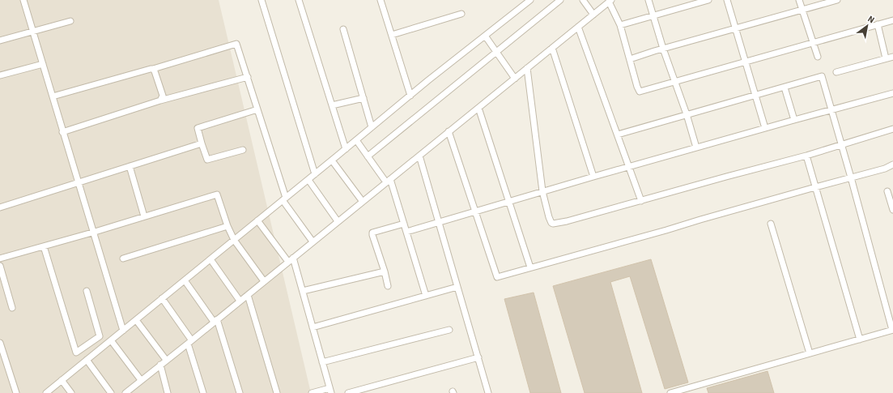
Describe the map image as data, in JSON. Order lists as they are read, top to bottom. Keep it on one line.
{"north":"top right"}
